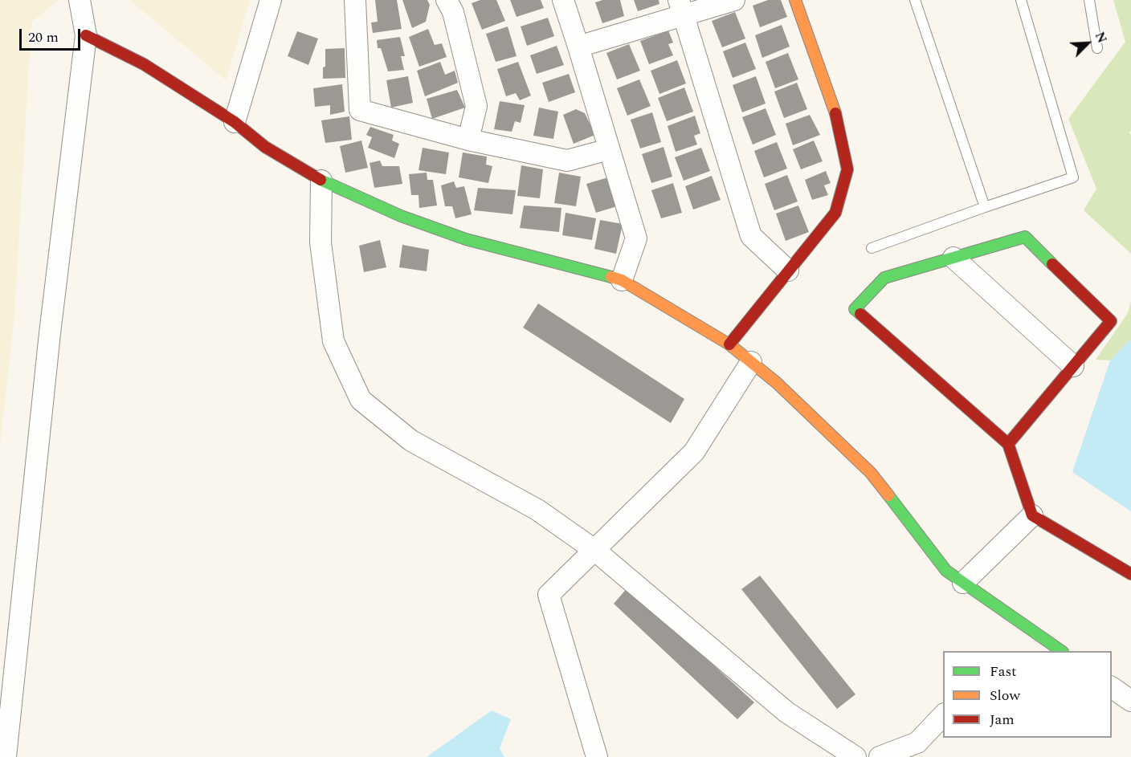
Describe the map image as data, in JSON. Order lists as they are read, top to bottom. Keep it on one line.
{"legend":["Fast","Slow","Jam"],"scale_bar":"20 m","north":"top right"}
